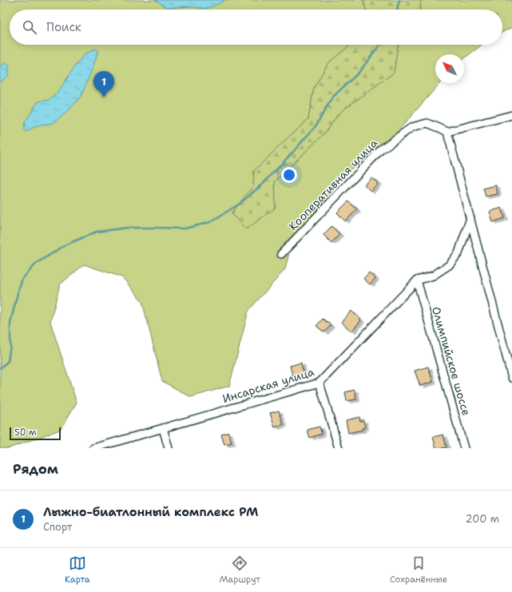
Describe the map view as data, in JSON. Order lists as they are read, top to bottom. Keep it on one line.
{"streets":{"street":["Кооперативная улица","Олимпийское шоссе","Инсарская улица"]},"crossings":[["Олимпийское шоссе","Инсарская улица"]],"scale_bar":"50 m","north":"top left","page":{"search":"Поиск","pins":"1","scale":"50 m","heading":"Рядом","list":[{"mark":"1","name":"Лыжно-биатлонный комплекс РМ","note":"Спорт","value":"200 m"}],"nav":["Карта","Маршрут","Сохранённые"]}}
